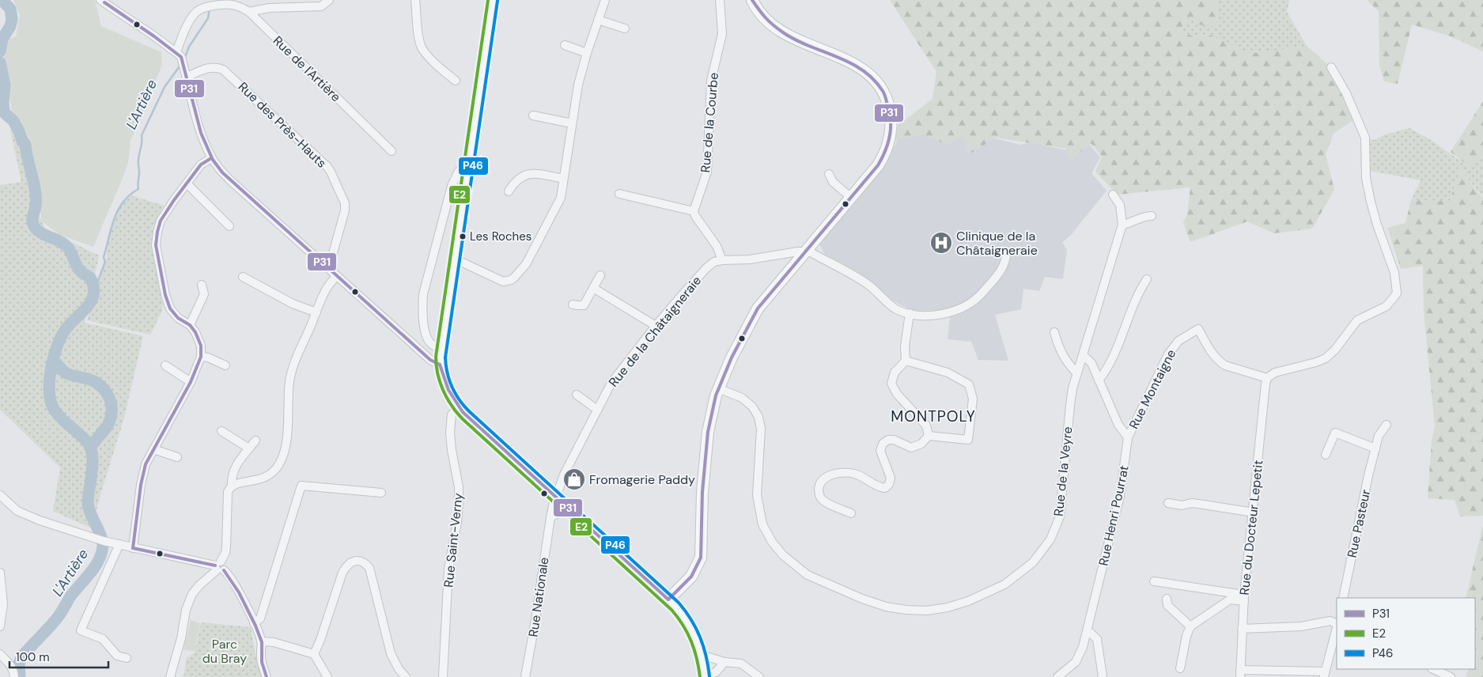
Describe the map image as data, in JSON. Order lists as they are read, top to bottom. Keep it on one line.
{"streets":{"street":["Rue de l'Artière","Rue de la Courbe","Rue des Près-Hauts","Rue de la Châtaigneraie","Rue Montaigne","Rue de la Veyre","Rue Henri Pourrat","Rue Pasteur","Rue du Docteur Lepetit","Rue Saint-Verny","Rue Nationale"]},"crossings":[["Rue de la Châtaigneraie","Rue Nationale"],["Rue Montaigne","Rue Henri Pourrat"],["Rue Montaigne","Rue du Docteur Lepetit"]],"districts":["MONTPOLY"],"water":["L'Artière"],"parks":["Parc du Bray"],"places":{"other":["Les Roches"],"hospital":["Clinique de la Châtaigneraie"],"shop":["Fromagerie Paddy"]},"lines":["transit line P31","transit line E2","transit line P46"],"legend":["P31","E2","P46"],"scale_bar":"100 m"}
